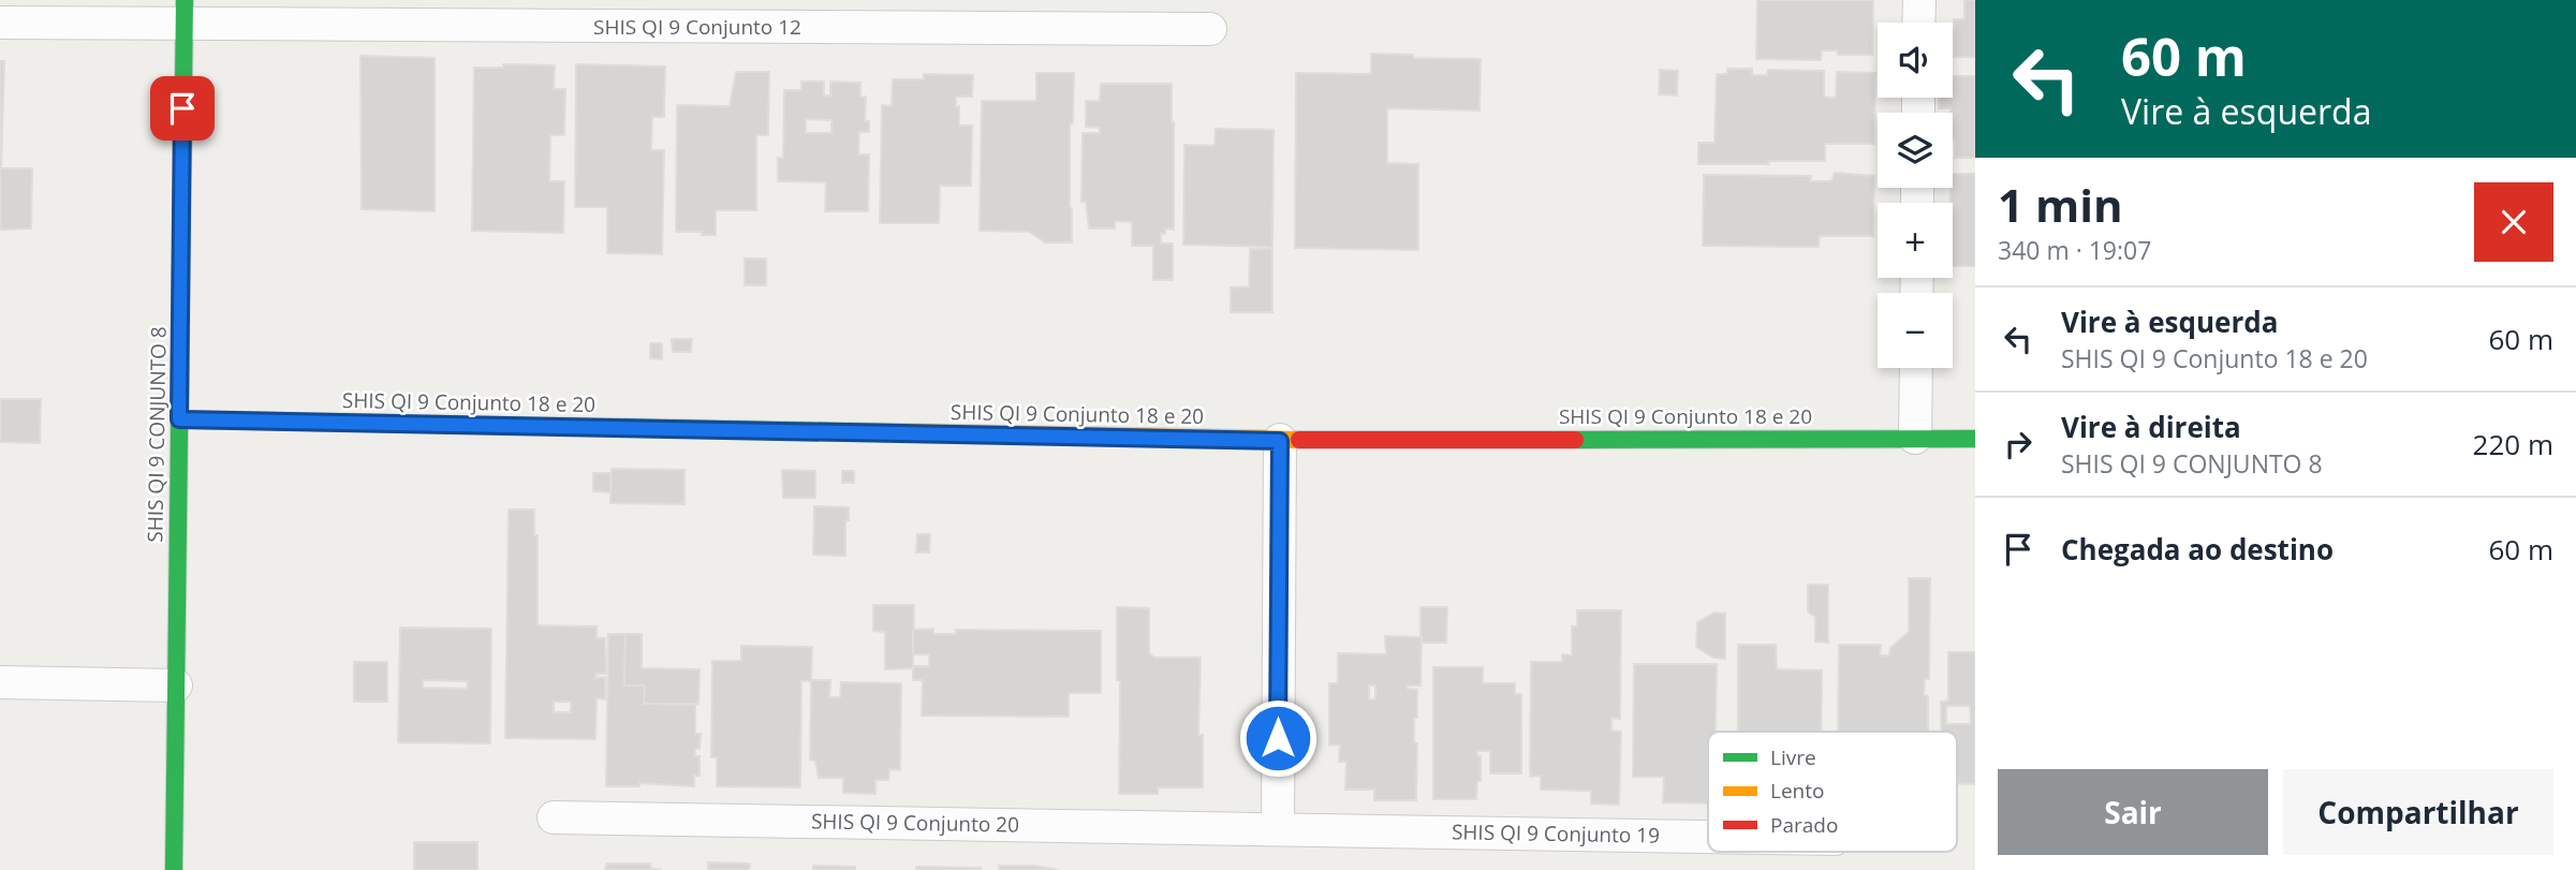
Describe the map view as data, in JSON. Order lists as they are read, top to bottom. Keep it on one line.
{"streets":{"street":["SHIS QI 9 Conjunto 12","SHIS QI 9 Conjunto 18 e 20","SHIS QI 9 CONJUNTO 8","SHIS QI 9 Conjunto 20","SHIS QI 9 Conjunto 19"]},"crossings":[["SHIS QI 9 Conjunto 12","SHIS QI 9 CONJUNTO 8"],["SHIS QI 9 Conjunto 18 e 20","SHIS QI 9 CONJUNTO 8"],["SHIS QI 9 Conjunto 20","SHIS QI 9 Conjunto 19"]],"legend":["Livre","Lento","Parado"],"page":{"turn":["60 m","Vire à esquerda"],"map_buttons":["+","−"],"heading":["1 min","340 m · 19:07"],"list":[{"name":"Vire à esquerda","note":"SHIS QI 9 Conjunto 18 e 20","value":"60 m"},{"name":"Vire à direita","note":"SHIS QI 9 CONJUNTO 8","value":"220 m"},{"name":"Chegada ao destino","value":"60 m"}],"buttons":["Sair","Compartilhar"]}}
